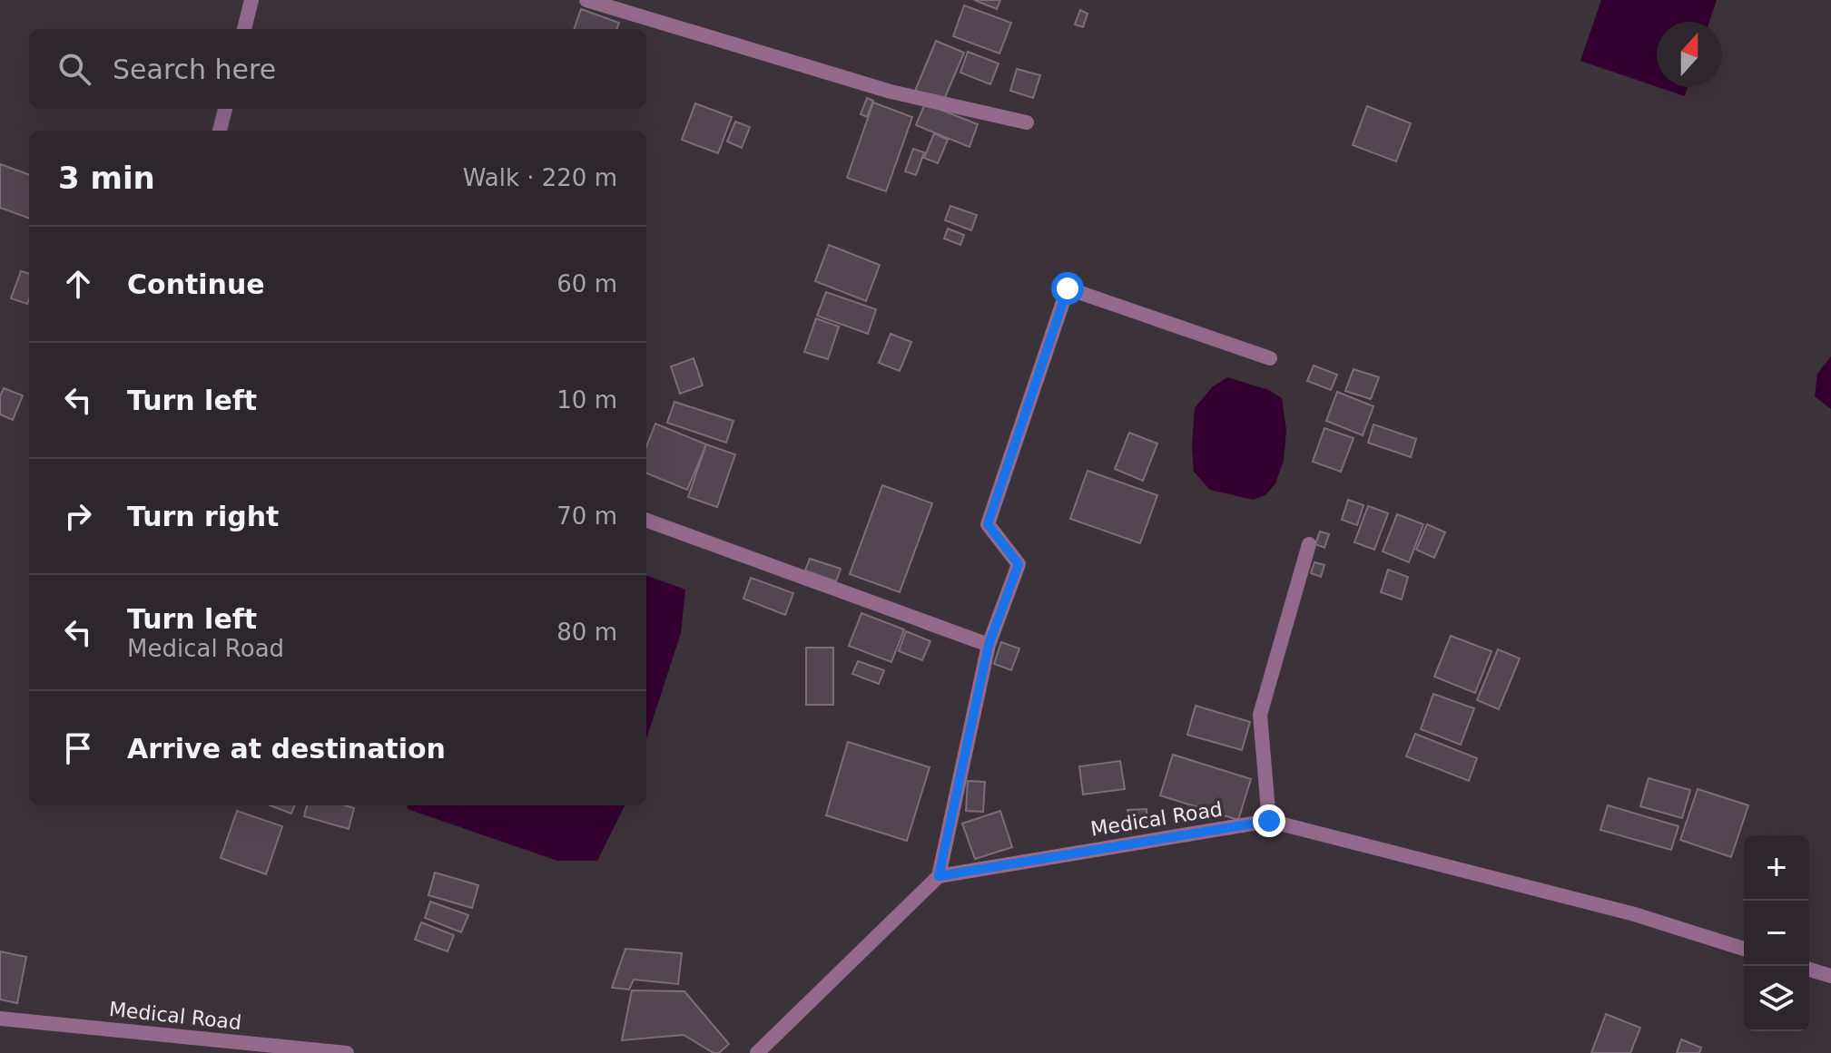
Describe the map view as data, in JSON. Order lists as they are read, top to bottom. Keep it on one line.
{"streets":{"street":["Medical Road"]},"north":"top","page":{"search":"Search here","heading":["3 min","Walk · 220 m"],"list":[["Continue","60 m"],["Turn left","10 m"],["Turn right","70 m"],["Turn left","Medical Road","80 m"],"Arrive at destination"],"map_buttons":["+","−"]}}
